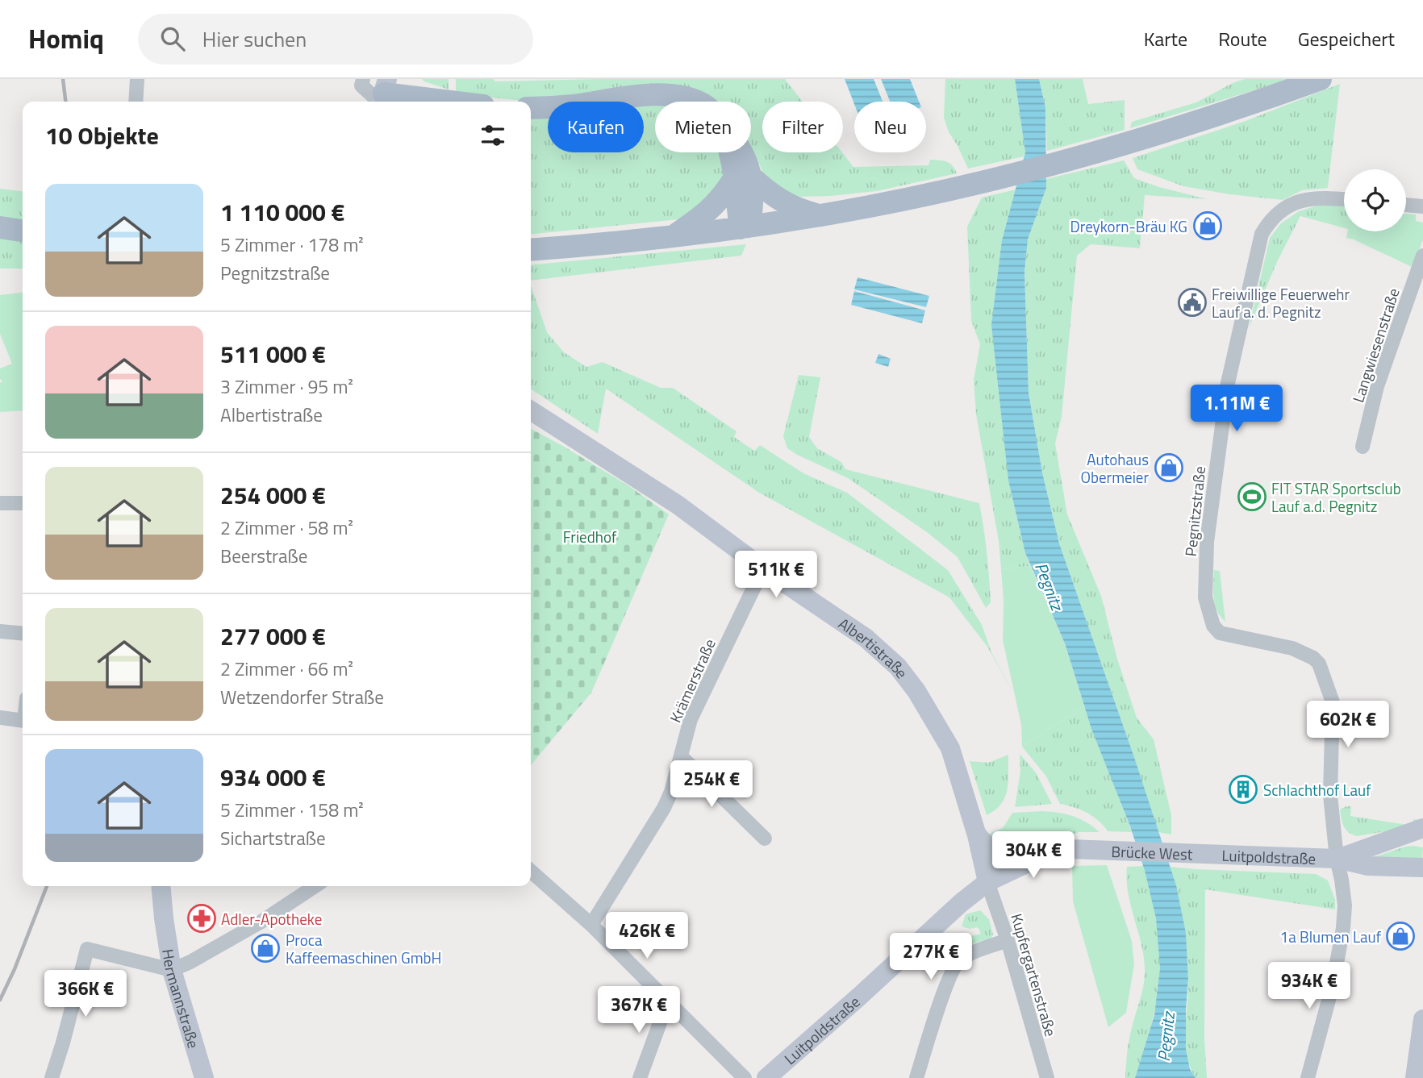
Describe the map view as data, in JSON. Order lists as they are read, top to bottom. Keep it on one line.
{"streets":{"main road":["Albertistraße","Brücke West","Luitpoldstraße","Hermannstraße"],"street":["Langwiesenstraße","Pegnitzstraße","Krämerstraße","Kupfergartenstraße"]},"crossings":[["Pegnitzstraße","Luitpoldstraße"],["Albertistraße","Krämerstraße"],["Albertistraße","Luitpoldstraße"],["Albertistraße","Kupfergartenstraße"],["Brücke West","Luitpoldstraße"],["Luitpoldstraße","Kupfergartenstraße"]],"water":["Pegnitz"],"parks":["Friedhof"],"places":{"shop":["Dreykorn-Bräu KG","Autohaus Obermeier","1a Blumen Lauf","Proca Kaffeemaschinen GmbH"],"public building":["Freiwillige Feuerwehr Lauf a. d. Pegnitz"],"sports":["FIT STAR Sportsclub Lauf a.d. Pegnitz"],"building":["Schlachthof Lauf"],"pharmacy":["Adler-Apotheke"]},"page":{"header":"Homiq","search":"Hier suchen","nav":["Karte","Route","Gespeichert"],"chip":["Kaufen","Mieten","Filter","Neu"],"heading":"10 Objekte","list":[{"name":"1 110 000 €","note":"5 Zimmer · 178 m² · Pegnitzstraße"},{"name":"511 000 €","note":"3 Zimmer · 95 m² · Albertistraße"},{"name":"254 000 €","note":"2 Zimmer · 58 m² · Beerstraße"},{"name":"277 000 €","note":"2 Zimmer · 66 m² · Wetzendorfer Straße"},{"name":"934 000 €","note":"5 Zimmer · 158 m² · Sichartstraße"}],"price":["1.11M €","511K €","602K €","254K €","304K €","426K €","277K €","934K €","366K €","367K €"]}}
